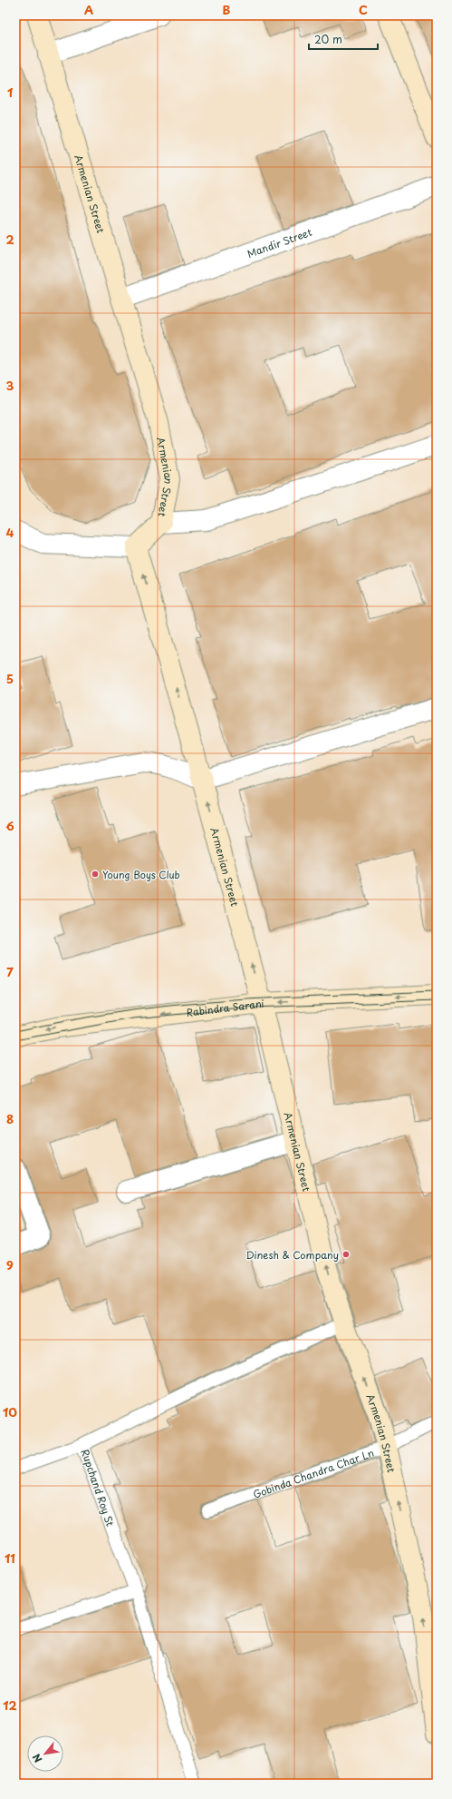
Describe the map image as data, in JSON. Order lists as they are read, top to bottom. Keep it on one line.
{"streets":{"street":["Armenian Street","Mandir Street","Rabindra Sarani"],"lane":["Gobinda Chandra Char Ln","Rupchand Roy St"]},"crossings":[["Armenian Street","Mandir Street"],["Armenian Street","Rabindra Sarani"],["Armenian Street","Gobinda Chandra Char Ln"],["Armenian Street","Rupchand Roy St"]],"one_way":["Armenian Street"],"places":["Young Boys Club","Dinesh & Company"],"scale_bar":"20 m","north":"bottom left","grid":{"columns":["A","B","C"],"rows":["1","2","3","4","5","6","7","8","9","10","11","12"]}}
